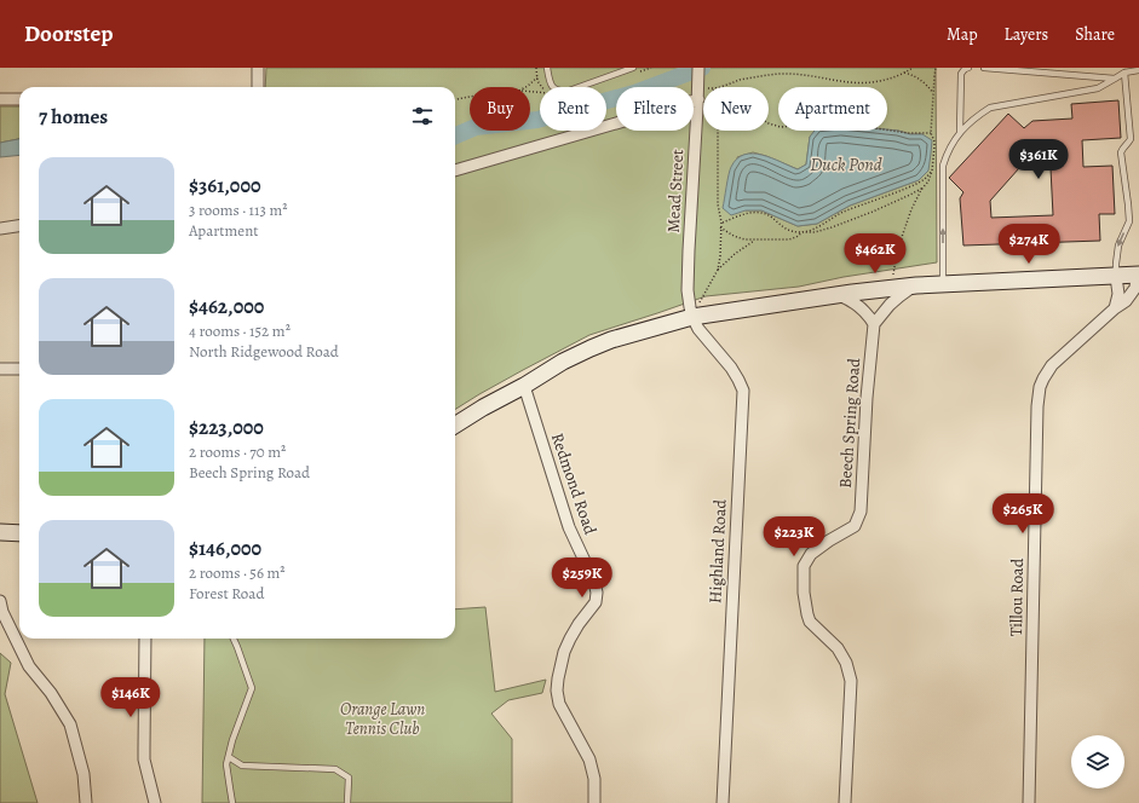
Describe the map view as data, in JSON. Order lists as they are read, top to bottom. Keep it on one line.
{"streets":{"street":["Mead Street","Beech Spring Road","Redmond Road","Highland Road","Tillou Road"]},"crossings":[["Mead Street","Highland Road"]],"water":["Duck Pond"],"parks":["Orange Lawn Tennis Club"],"page":{"header":"Doorstep","nav":["Map","Layers","Share"],"chip":["Buy","Rent","Filters","New","Apartment"],"heading":"7 homes","price":["$361K","$274K","$462K","$265K","$223K","$259K","$146K"],"list":[{"name":"$361,000","note":"3 rooms · 113 m² · Apartment"},{"name":"$462,000","note":"4 rooms · 152 m² · North Ridgewood Road"},{"name":"$223,000","note":"2 rooms · 70 m² · Beech Spring Road"},{"name":"$146,000","note":"2 rooms · 56 m² · Forest Road"}]}}
